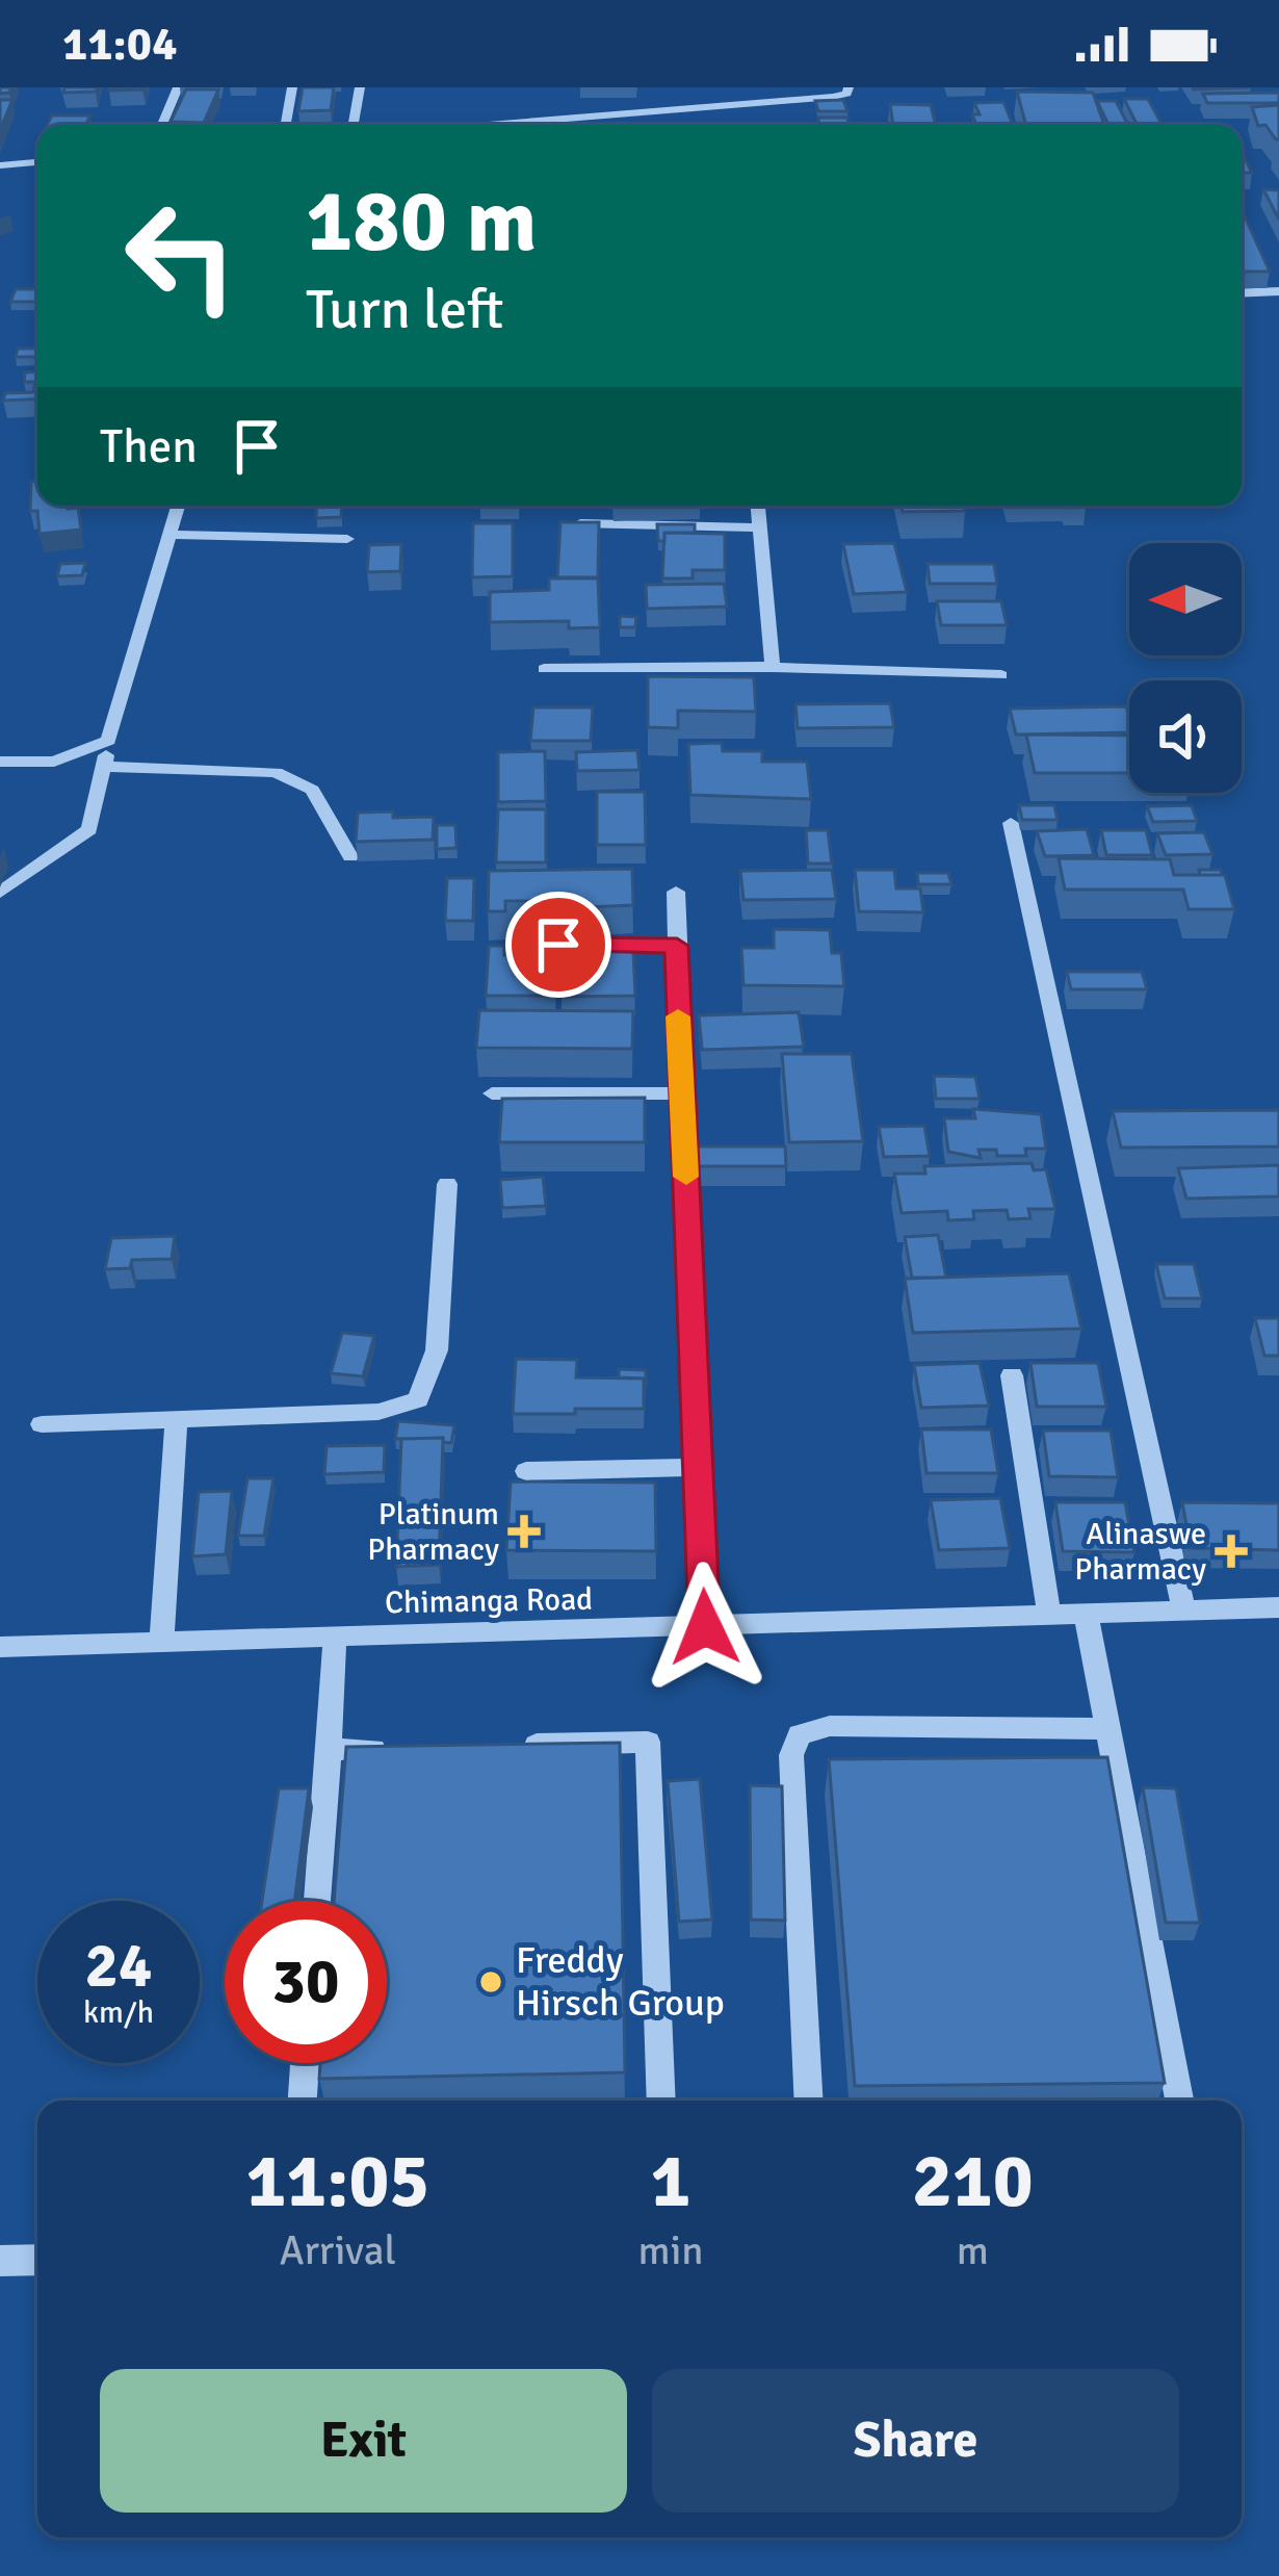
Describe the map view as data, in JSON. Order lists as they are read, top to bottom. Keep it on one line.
{"streets":{"street":["Chimanga Road"]},"places":{"health":["Platinum Pharmacy","Alinaswe Pharmacy"],"other":["Freddy Hirsch Group"]},"north":"left","page":{"status":"11:04","turn":["180 m","Turn left"],"then":"Then","speed":"24 km/h","limit":"30","eta":["11:05","Arrival","1","min","210","m"],"buttons":["Exit","Share"]}}
